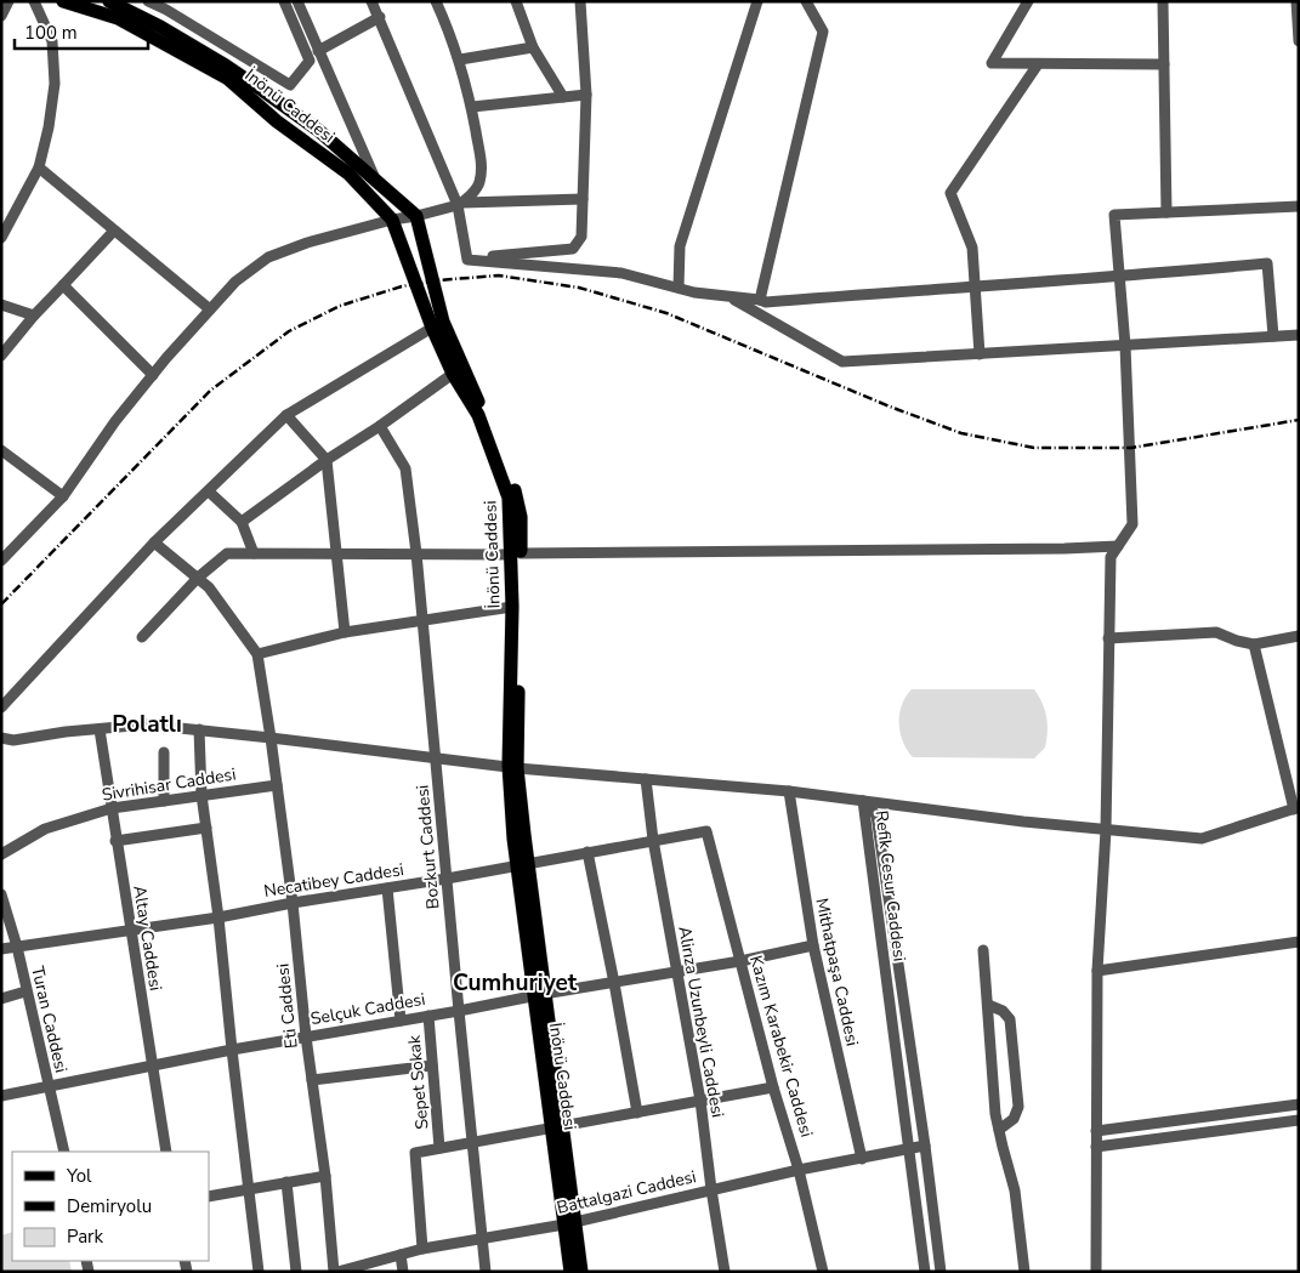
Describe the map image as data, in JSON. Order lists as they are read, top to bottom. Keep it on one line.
{"streets":{"main road":["İnönü Caddesi"],"street":["Sivrihisar Caddesi","Bozkurt Caddesi","Necatibey Caddesi","Refik Cesur Caddesi","Altay Caddesi","Mithatpaşa Caddesi","Eti Caddesi","Selçuk Caddesi","Turan Caddesi","Alirıza Uzunbeyli Caddesi","Kazım Karabekir Caddesi","Sepet Sokak","Battalgazi Caddesi"]},"crossings":[["İnönü Caddesi","Necatibey Caddesi"],["İnönü Caddesi","Selçuk Caddesi"],["İnönü Caddesi","Battalgazi Caddesi"],["Sivrihisar Caddesi","Altay Caddesi"],["Sivrihisar Caddesi","Eti Caddesi"],["Bozkurt Caddesi","Necatibey Caddesi"],["Bozkurt Caddesi","Selçuk Caddesi"],["Bozkurt Caddesi","Battalgazi Caddesi"],["Necatibey Caddesi","Altay Caddesi"],["Necatibey Caddesi","Eti Caddesi"],["Necatibey Caddesi","Turan Caddesi"],["Necatibey Caddesi","Alirıza Uzunbeyli Caddesi"],["Necatibey Caddesi","Kazım Karabekir Caddesi"],["Refik Cesur Caddesi","Battalgazi Caddesi"],["Altay Caddesi","Selçuk Caddesi"],["Mithatpaşa Caddesi","Selçuk Caddesi"],["Mithatpaşa Caddesi","Battalgazi Caddesi"],["Eti Caddesi","Selçuk Caddesi"],["Eti Caddesi","Battalgazi Caddesi"],["Selçuk Caddesi","Turan Caddesi"],["Selçuk Caddesi","Alirıza Uzunbeyli Caddesi"],["Selçuk Caddesi","Kazım Karabekir Caddesi"],["Selçuk Caddesi","Sepet Sokak"],["Alirıza Uzunbeyli Caddesi","Battalgazi Caddesi"],["Kazım Karabekir Caddesi","Battalgazi Caddesi"]],"districts":["Polatlı","Cumhuriyet"],"legend":["Yol","Demiryolu","Park"],"scale_bar":"100 m"}
